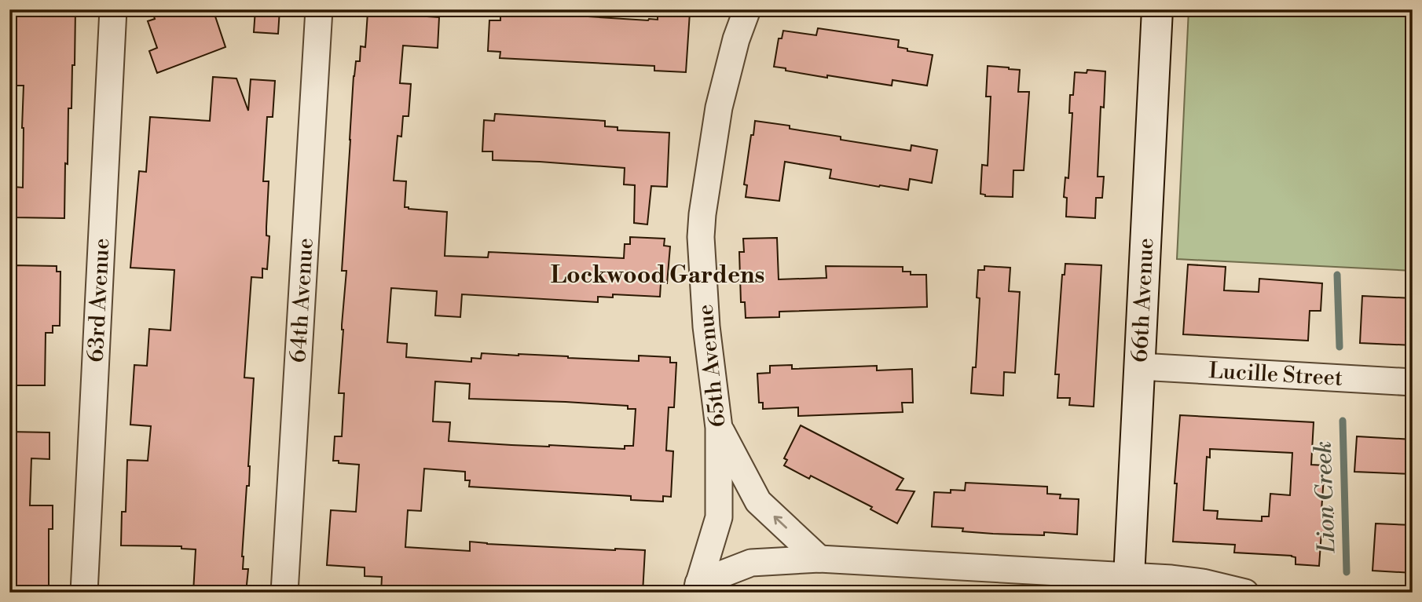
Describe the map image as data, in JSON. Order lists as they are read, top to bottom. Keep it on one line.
{"streets":{"street":["66th Avenue","63rd Avenue","64th Avenue","65th Avenue","Lucille Street"]},"crossings":[["66th Avenue","Lucille Street"]],"districts":["Lockwood Gardens"],"water":["Lion Creek"]}
